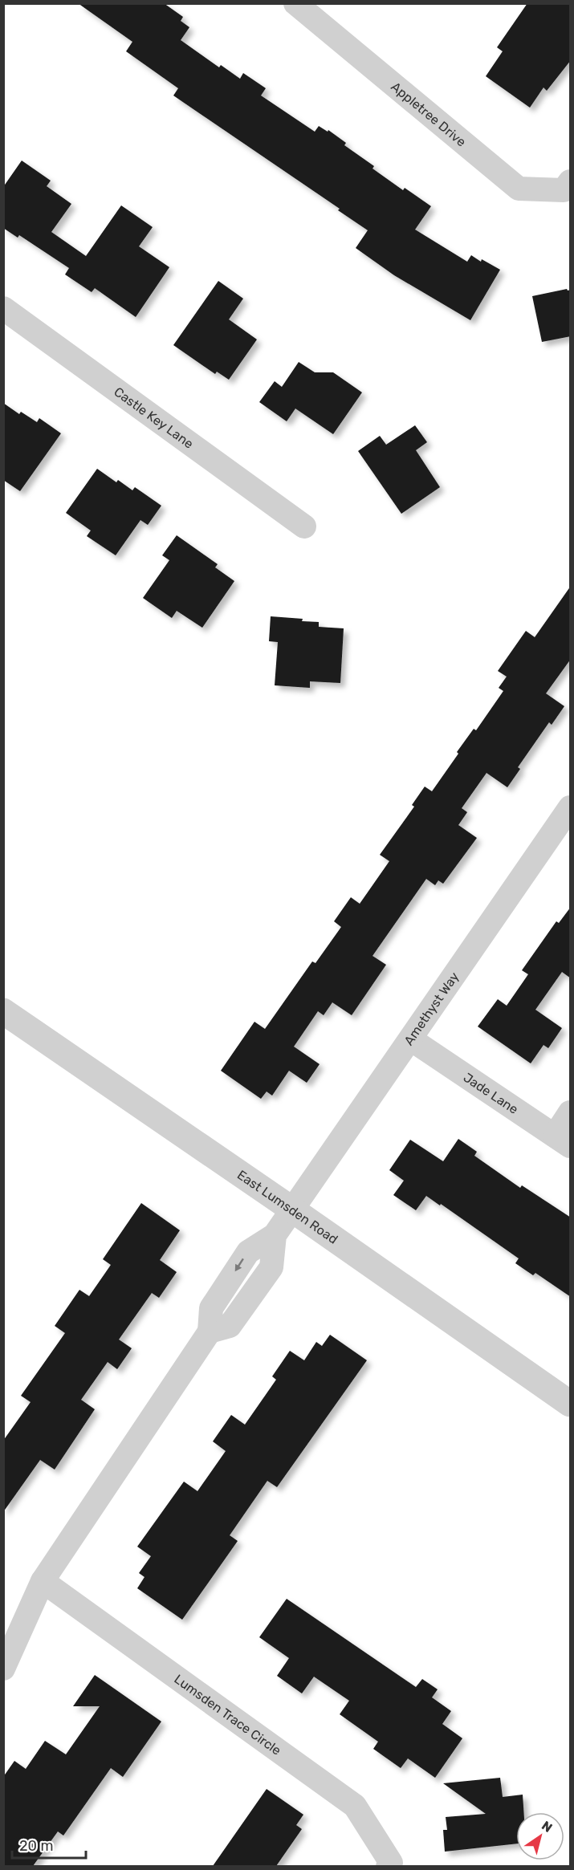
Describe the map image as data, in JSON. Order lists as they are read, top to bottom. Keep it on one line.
{"streets":{"street":["Appletree Drive","Castle Key Lane","Amethyst Way","Jade Lane","East Lumsden Road","Lumsden Trace Circle"]},"crossings":[["Amethyst Way","Jade Lane"],["Amethyst Way","East Lumsden Road"]],"scale_bar":"20 m","north":"top right"}
